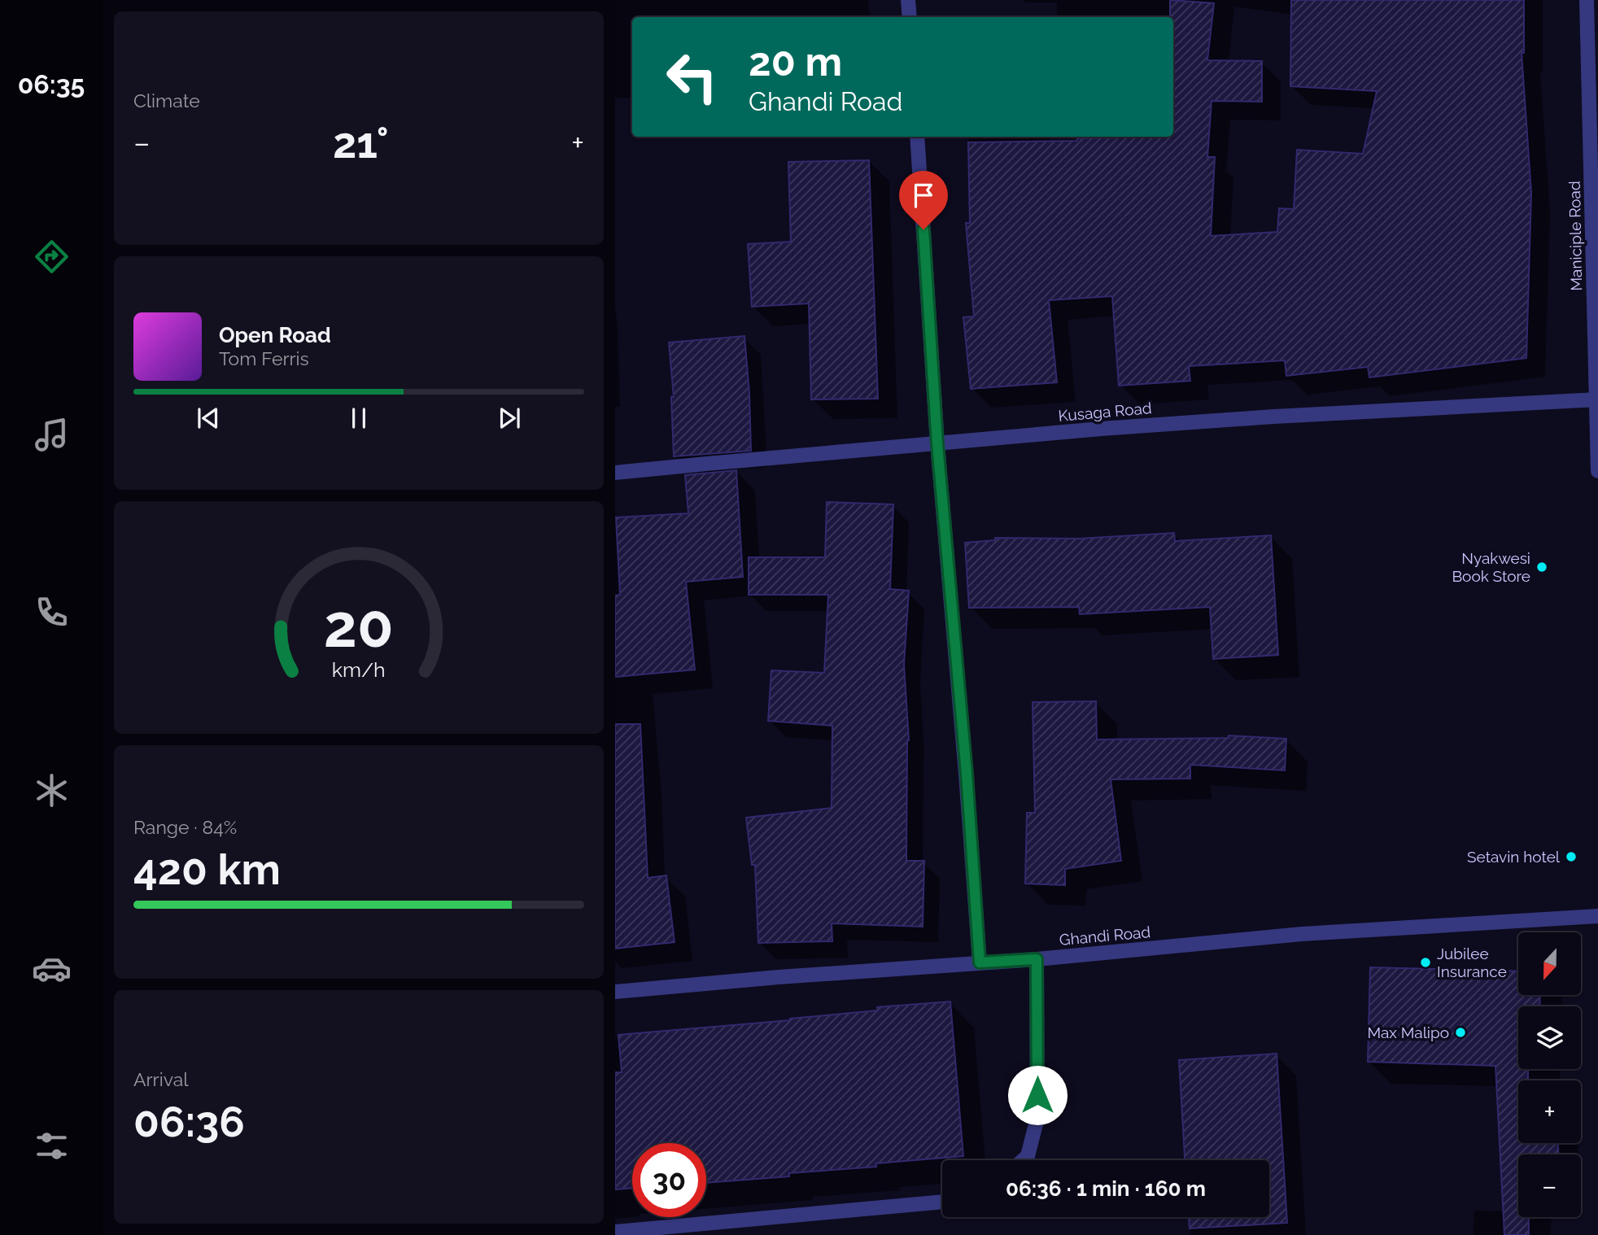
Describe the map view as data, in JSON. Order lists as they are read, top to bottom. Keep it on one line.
{"streets":{"street":["Maniciple Road","Kusaga Road","Ghandi Road"]},"crossings":[["Maniciple Road","Kusaga Road"]],"places":["Nyakwesi Book Store","Setavin hotel","Jubilee Insurance","Max Malipo"],"north":"bottom","page":{"tabs":"06:35","tile":["Climate",["Range · 84%","420 km"],["Arrival","06:36"]],"turn":["20 m","Ghandi Road"],"heat":["−","21°","+"],"song":["Open Road","Tom Ferris"],"map_buttons":["+","−"],"limit":"30","trip":"06:36 · 1 min · 160 m","gauge":["20","km/h"]}}
